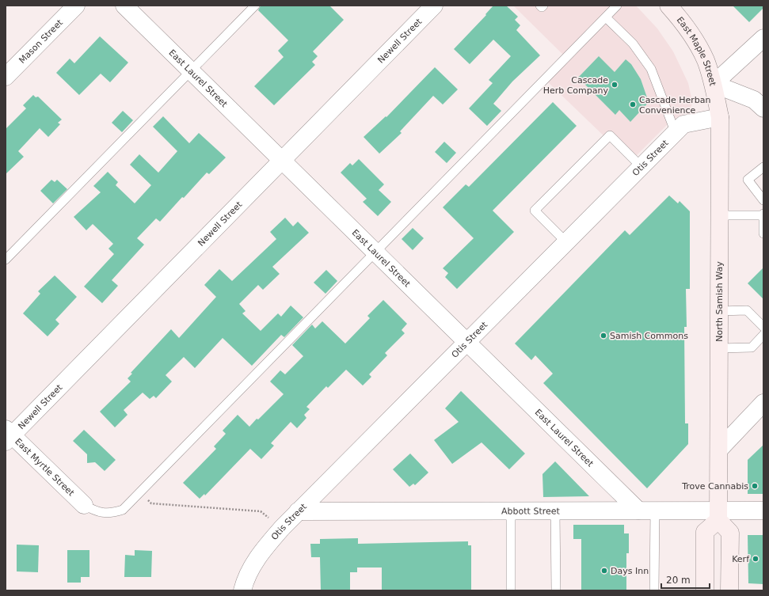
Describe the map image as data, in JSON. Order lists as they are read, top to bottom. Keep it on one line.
{"streets":{"main road":["East Maple Street","North Samish Way"],"street":["Newell Street","Mason Street","East Laurel Street","Otis Street","East Myrtle Street","Abbott Street"]},"crossings":[["Newell Street","East Laurel Street"],["Newell Street","East Myrtle Street"],["East Maple Street","North Samish Way"],["East Laurel Street","Otis Street"],["East Laurel Street","Abbott Street"],["Otis Street","North Samish Way"],["Otis Street","Abbott Street"],["North Samish Way","Abbott Street"]],"places":["Cascade Herb Company","Cascade Herban Convenience","Samish Commons","Trove Cannabis","Kerf","Days Inn"],"scale_bar":"20 m"}
